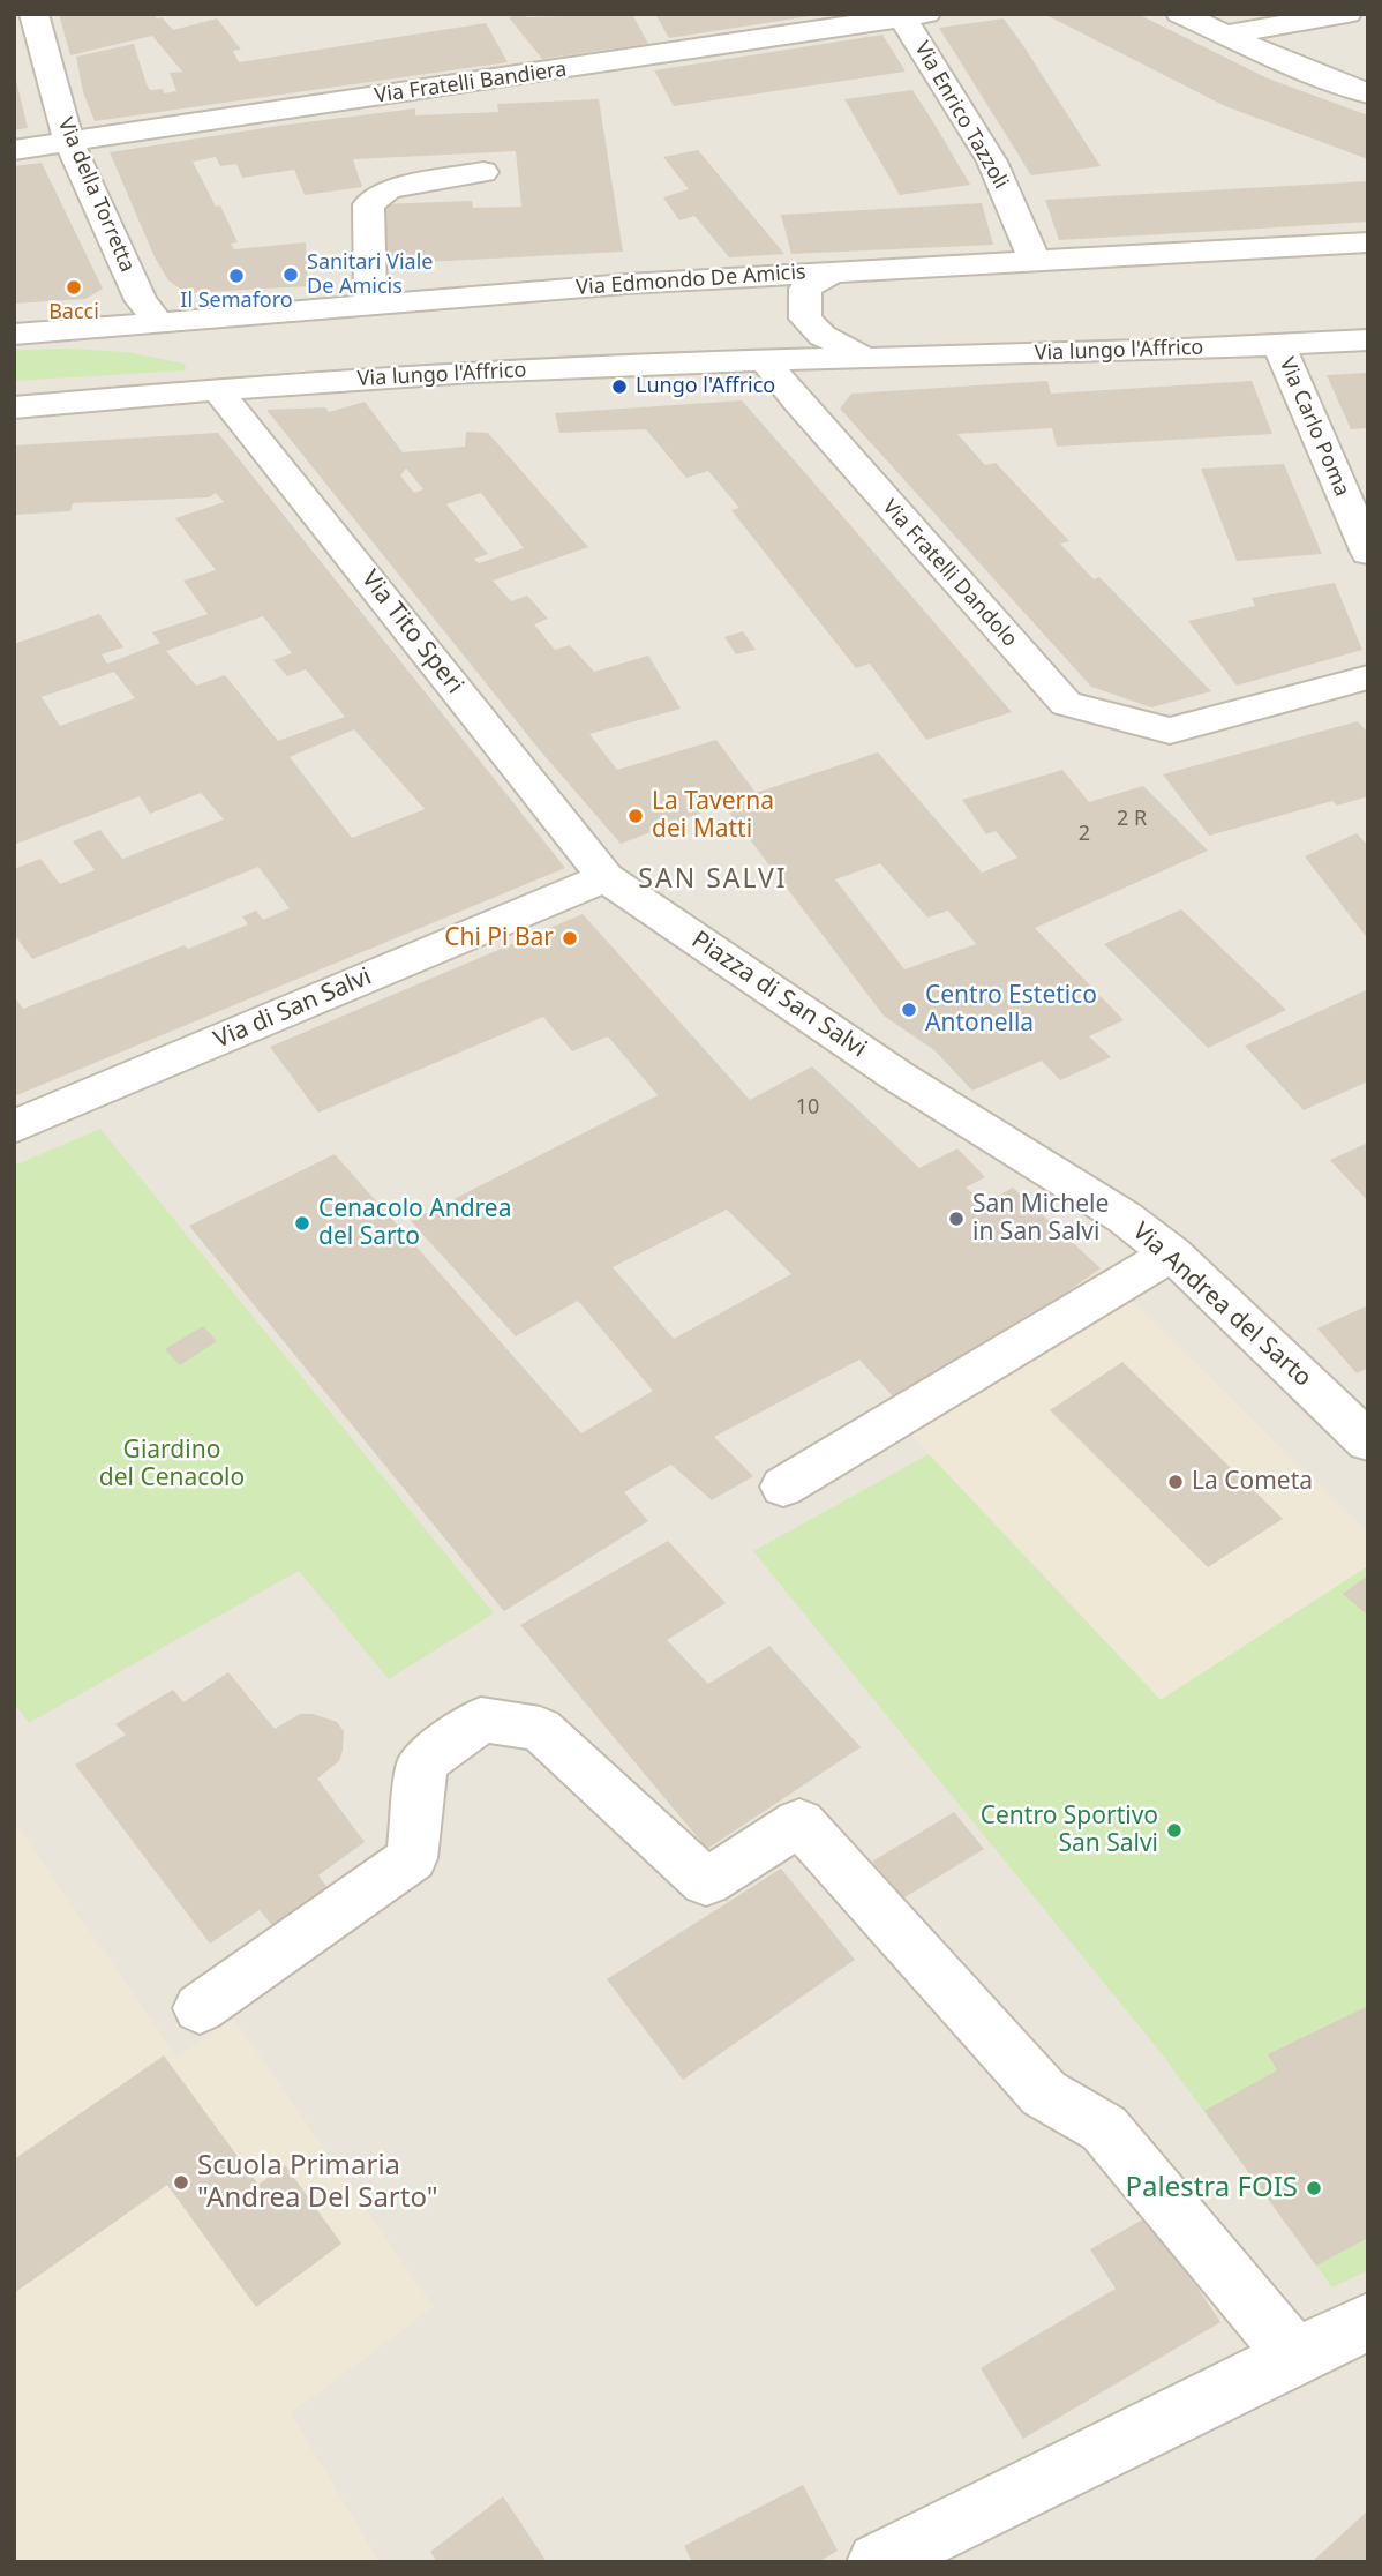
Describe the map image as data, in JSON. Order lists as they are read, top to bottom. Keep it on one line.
{"streets":{"street":["Via Fratelli Bandiera","Via Enrico Tazzoli","Via della Torretta","Via Edmondo De Amicis","Via lungo l'Affrico","Via Carlo Poma","Via Fratelli Dandolo","Via Tito Speri","Piazza di San Salvi","Via di San Salvi","Via Andrea del Sarto"]},"crossings":[["Via Fratelli Bandiera","Via Enrico Tazzoli"],["Via Fratelli Bandiera","Via della Torretta"],["Via Enrico Tazzoli","Via Edmondo De Amicis"],["Via della Torretta","Via Edmondo De Amicis"],["Via Edmondo De Amicis","Via lungo l'Affrico"],["Via lungo l'Affrico","Via Carlo Poma"],["Via lungo l'Affrico","Via Fratelli Dandolo"],["Via lungo l'Affrico","Via Tito Speri"],["Via Tito Speri","Piazza di San Salvi"],["Via Tito Speri","Via di San Salvi"],["Piazza di San Salvi","Via di San Salvi"],["Piazza di San Salvi","Via Andrea del Sarto"]],"districts":["SAN SALVI"],"parks":["Giardino del Cenacolo"],"places":["Sanitari Viale De Amicis","Il Semaforo","Bacci","Lungo l'Affrico","La Taverna dei Matti","Chi Pi Bar","Centro Estetico Antonella","San Michele in San Salvi","Cenacolo Andrea del Sarto","La Cometa","Centro Sportivo San Salvi","Scuola Primaria \"Andrea Del Sarto\"","Palestra FOIS"],"house_numbers":["2 R","2","10"]}
